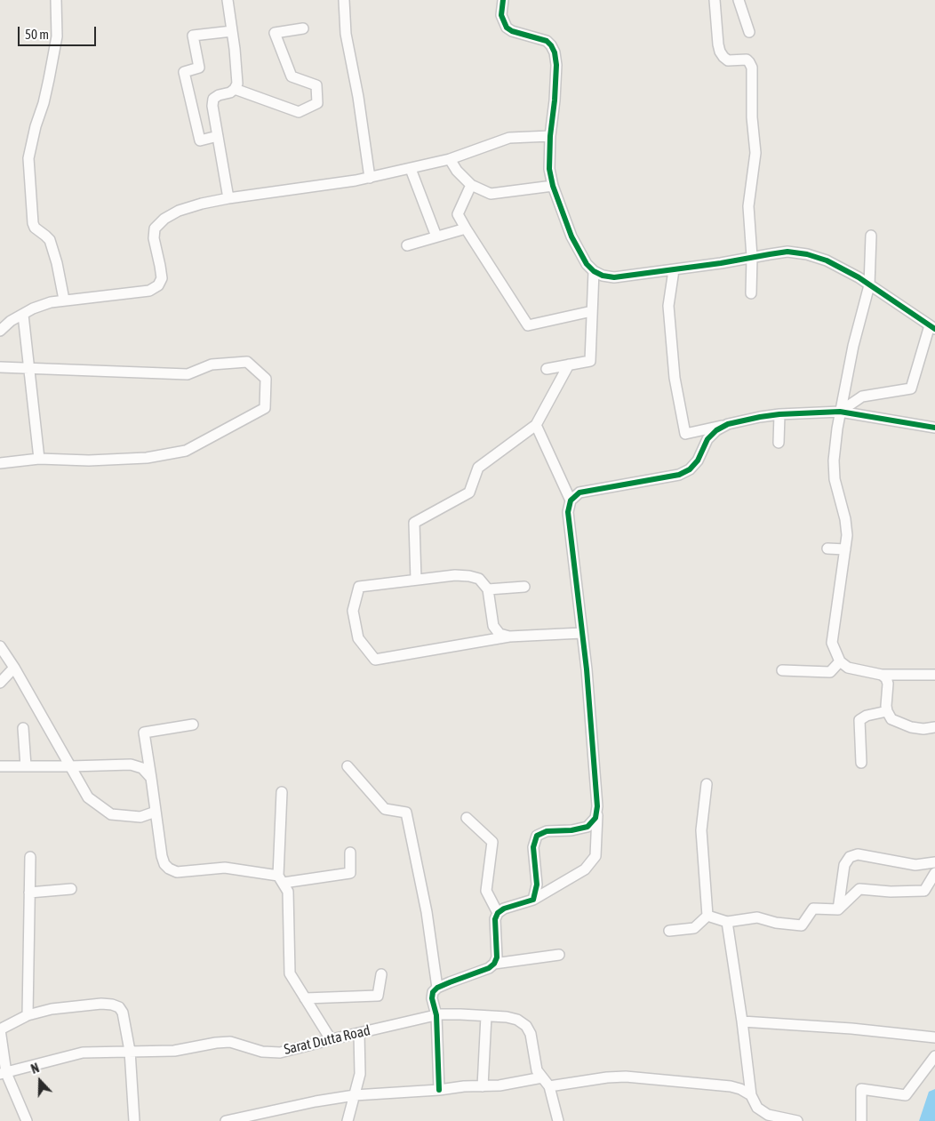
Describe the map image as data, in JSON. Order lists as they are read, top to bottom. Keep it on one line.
{"streets":{"street":["Sarat Dutta Road"]},"scale_bar":"50 m","north":"top"}
